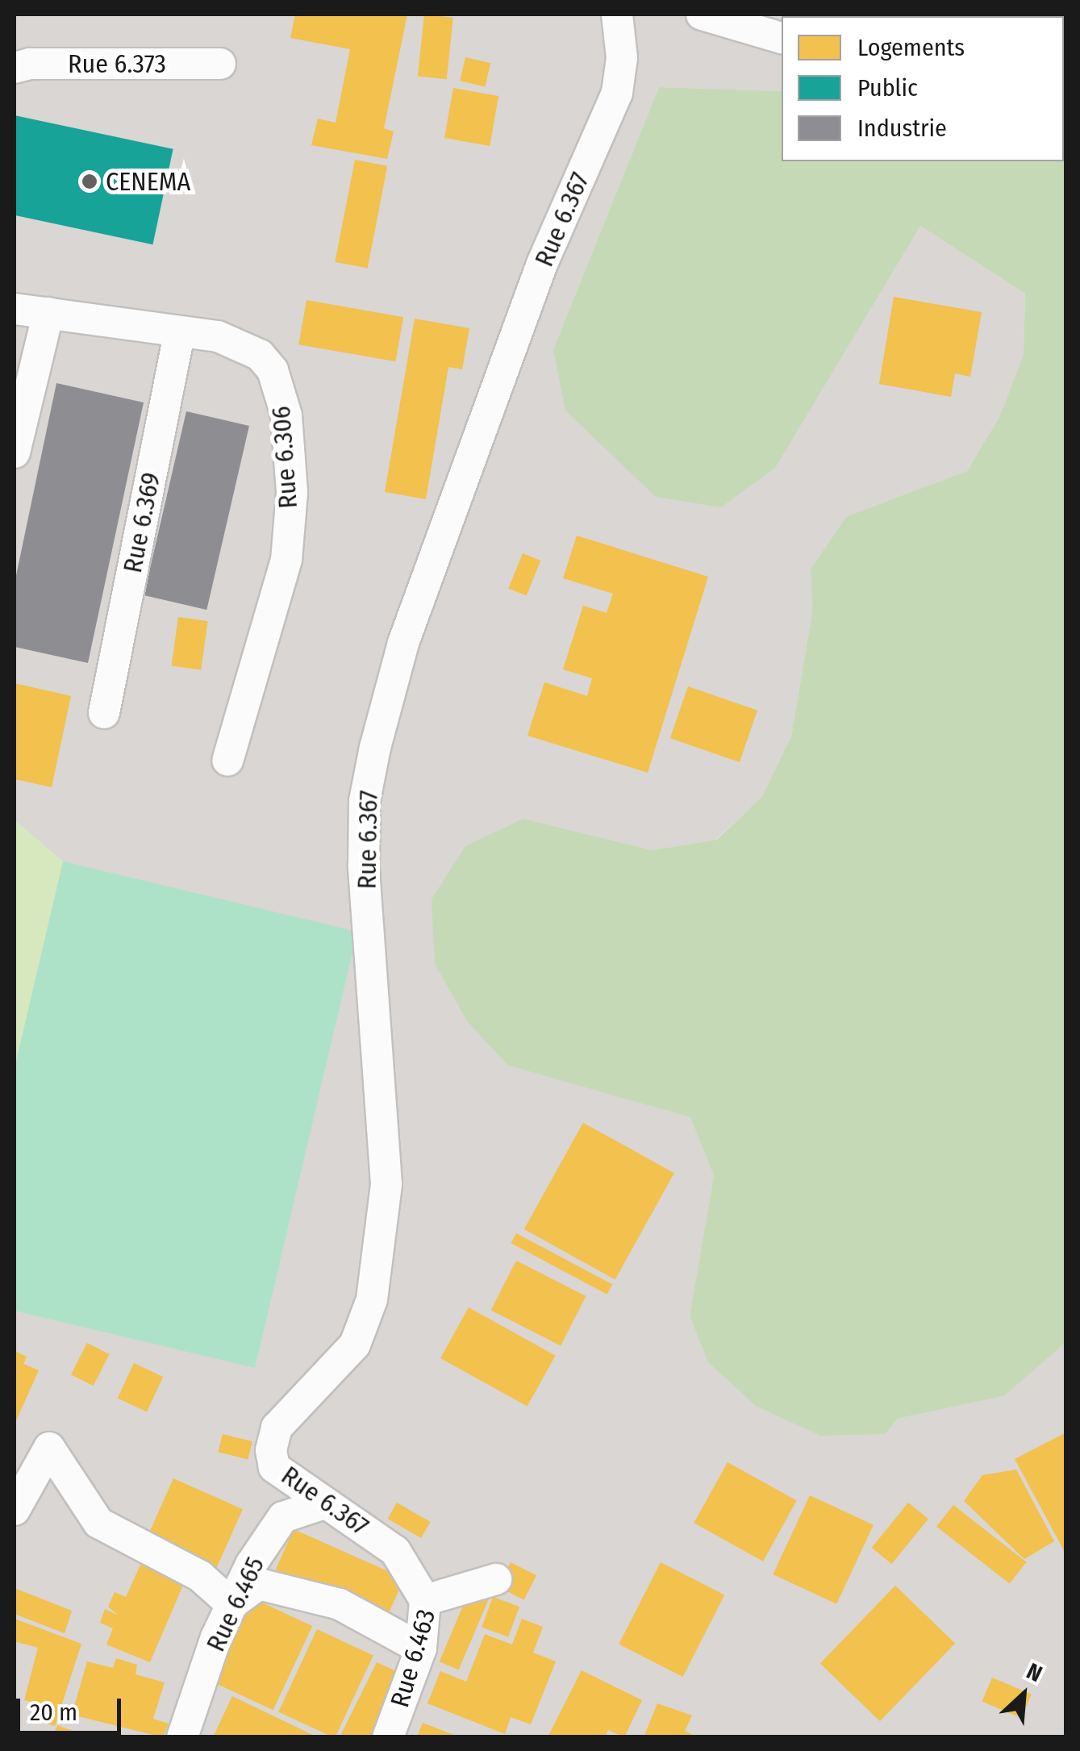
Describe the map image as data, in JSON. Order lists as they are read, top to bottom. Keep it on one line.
{"streets":{"street":["Rue 6.373","Rue 6.367","Rue 6.306","Rue 6.369","Rue 6.465","Rue 6.463"]},"crossings":[["Rue 6.367","Rue 6.465"],["Rue 6.367","Rue 6.463"],["Rue 6.306","Rue 6.369"]],"places":["CENEMA"],"legend":["Logements","Public","Industrie"],"scale_bar":"20 m","north":"top right"}
